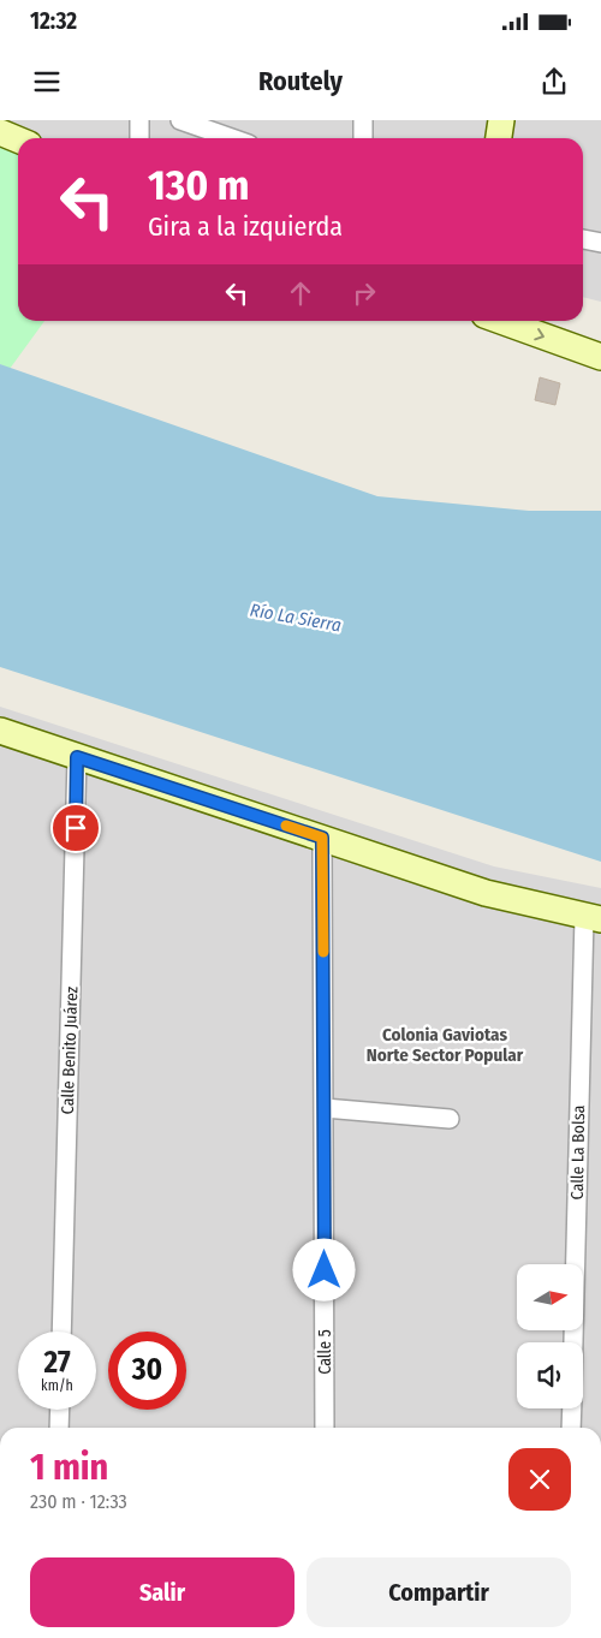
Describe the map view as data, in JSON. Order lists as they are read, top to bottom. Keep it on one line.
{"streets":{"street":["Calle Benito Juárez","Calle La Bolsa","Calle 5"]},"districts":["Colonia Gaviotas Norte Sector Popular"],"water":["Río La Sierra"],"north":"right","page":{"status":"12:32","header":"Routely","turn":["130 m","Gira a la izquierda"],"speed":"27 km/h","limit":"30","heading":["1 min","230 m · 12:33"],"buttons":["Salir","Compartir"]}}
